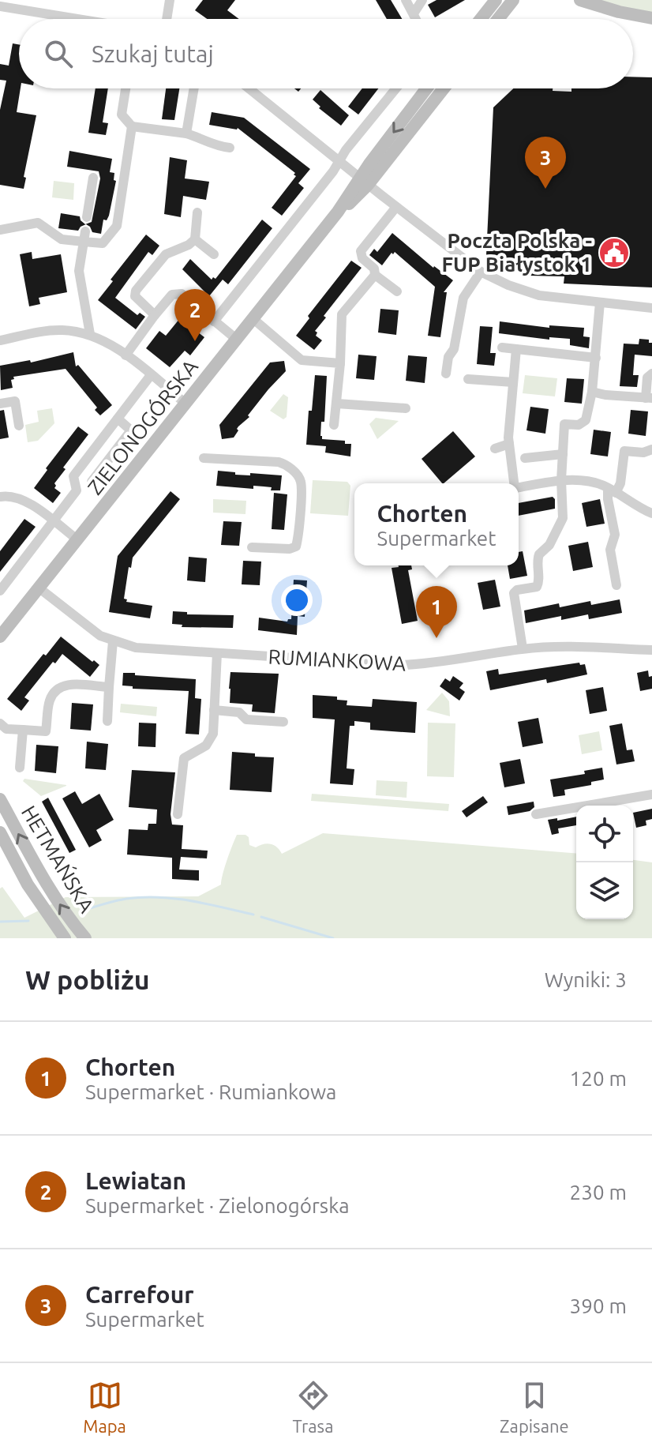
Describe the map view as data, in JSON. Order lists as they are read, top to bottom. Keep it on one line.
{"streets":{"street":["ZIELONOGÓRSKA","RUMIANKOWA","HETMAŃSKA"]},"crossings":[["ZIELONOGÓRSKA","RUMIANKOWA"]],"places":{"public building":["Poczta Polska - FUP Białystok 1"]},"page":{"search":"Szukaj tutaj","pins":["3","2","1"],"popup":["Chorten","Supermarket"],"heading":["W pobliżu","Wyniki: 3"],"list":[{"mark":"1","name":"Chorten","note":"Supermarket · Rumiankowa","value":"120 m"},{"mark":"2","name":"Lewiatan","note":"Supermarket · Zielonogórska","value":"230 m"},{"mark":"3","name":"Carrefour","note":"Supermarket","value":"390 m"}],"nav":["Mapa","Trasa","Zapisane"]}}
